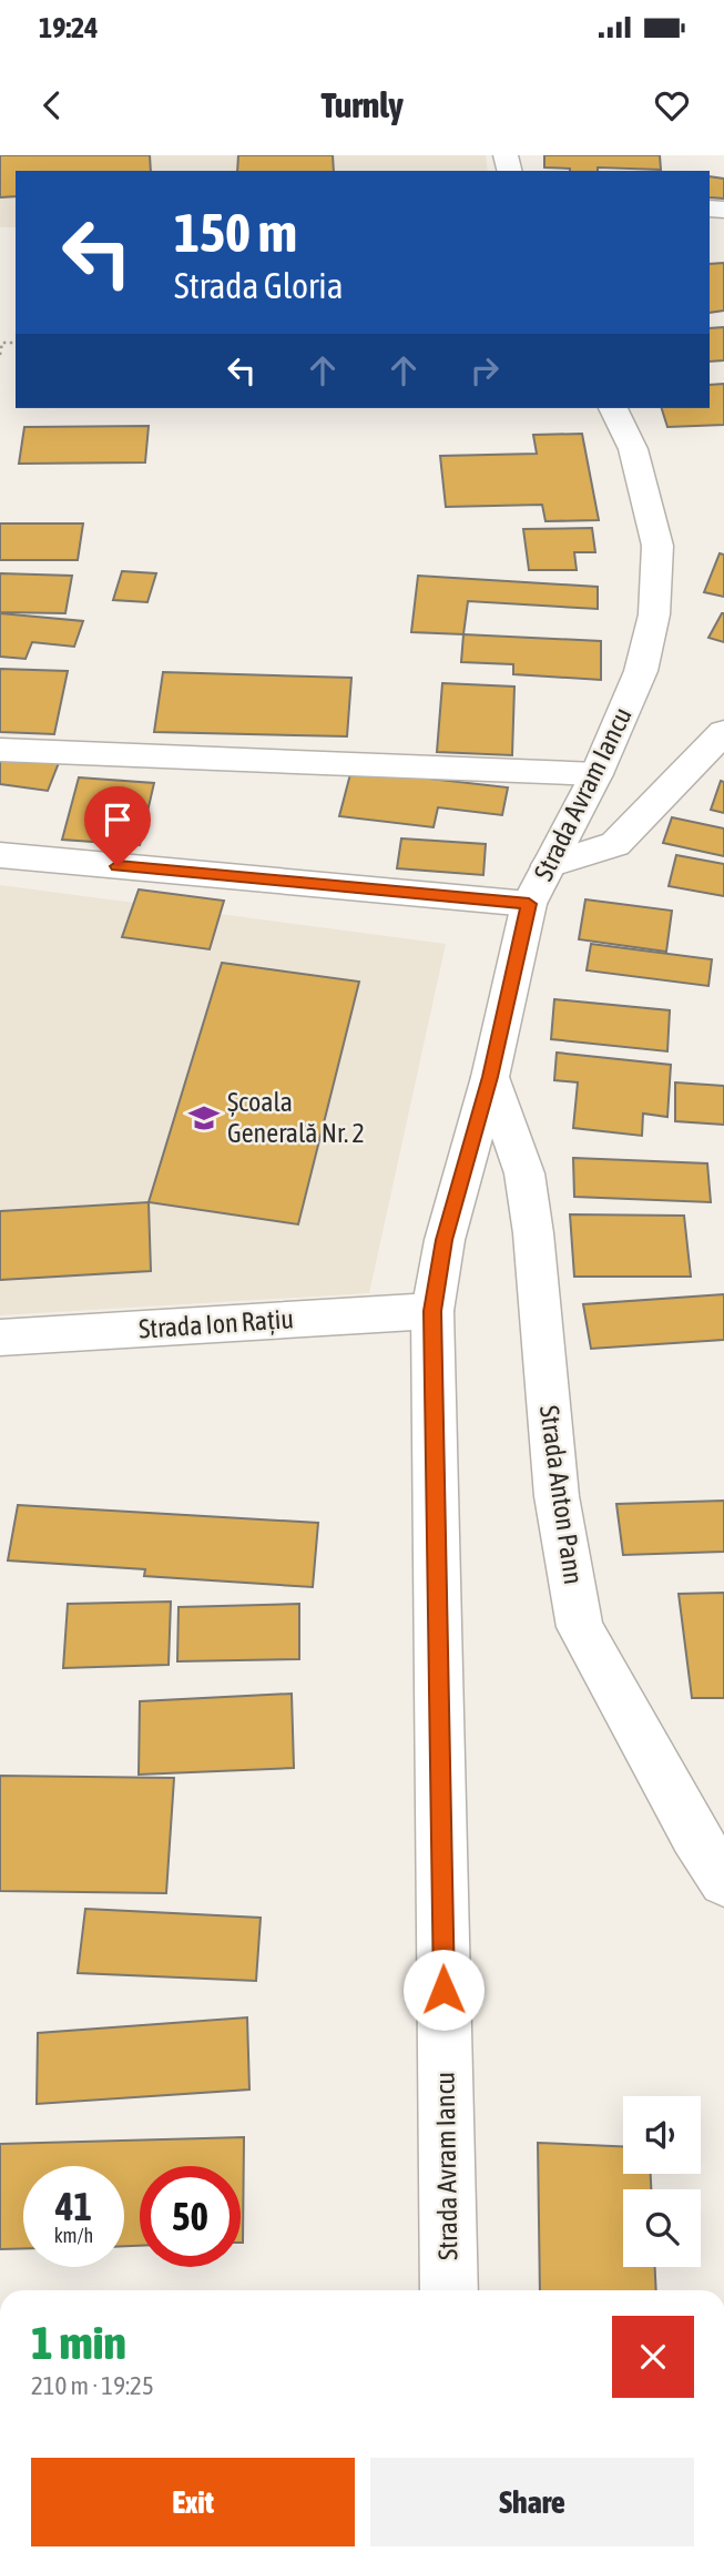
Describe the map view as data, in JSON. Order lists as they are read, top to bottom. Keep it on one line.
{"streets":{"street":["Strada Avram Iancu","Strada Ion Rațiu","Strada Anton Pann"]},"crossings":[["Strada Avram Iancu","Strada Ion Rațiu"],["Strada Avram Iancu","Strada Anton Pann"]],"places":{"school or university":["Școala Generală Nr. 2"]},"page":{"status":"19:24","header":"Turnly","turn":["150 m","Strada Gloria"],"speed":"41 km/h","limit":"50","heading":["1 min","210 m · 19:25"],"buttons":["Exit","Share"]}}
